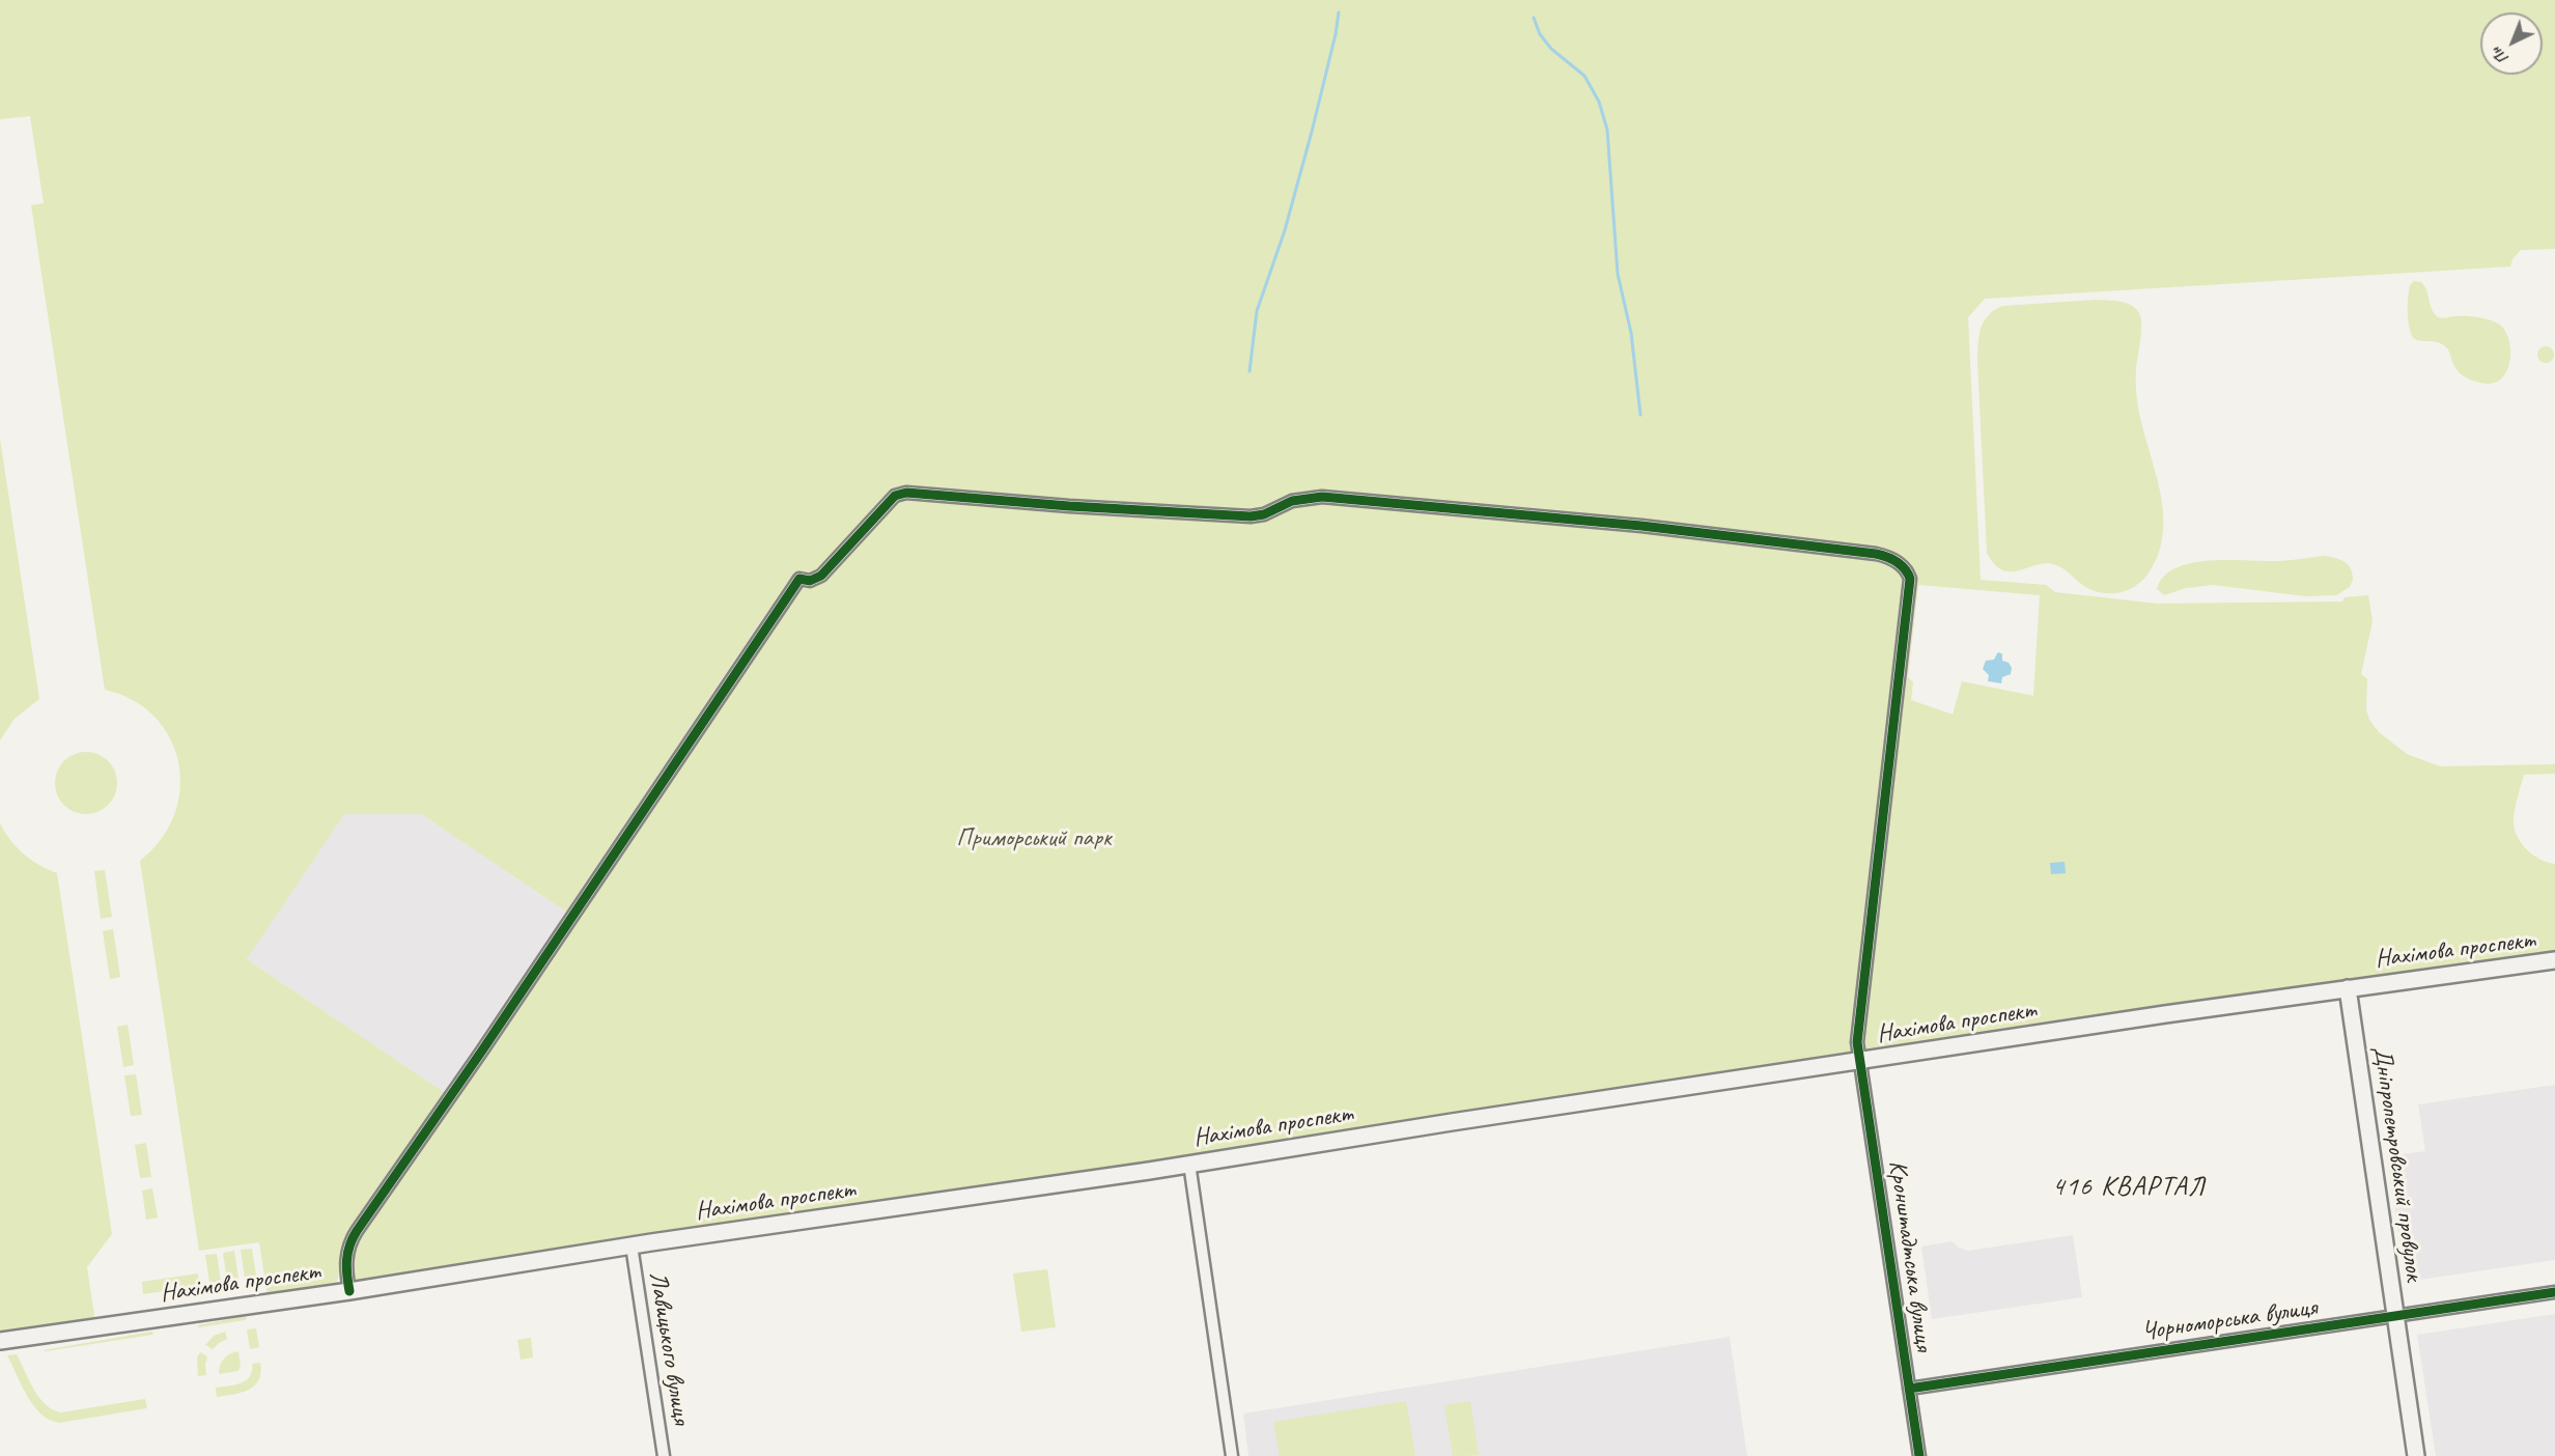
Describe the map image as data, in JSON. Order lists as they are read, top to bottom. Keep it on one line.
{"streets":{"main road":["Нахімова проспект","Дніпропетровський провулок"],"street":["Кронштадтська вулиця","Чорноморська вулиця","Лавицького вулиця"]},"crossings":[["Нахімова проспект","Дніпропетровський провулок"],["Нахімова проспект","Кронштадтська вулиця"],["Нахімова проспект","Лавицького вулиця"],["Дніпропетровський провулок","Чорноморська вулиця"],["Кронштадтська вулиця","Чорноморська вулиця"]],"districts":["416 КВАРТАЛ"],"parks":["Приморський парк"],"north":"bottom left"}
